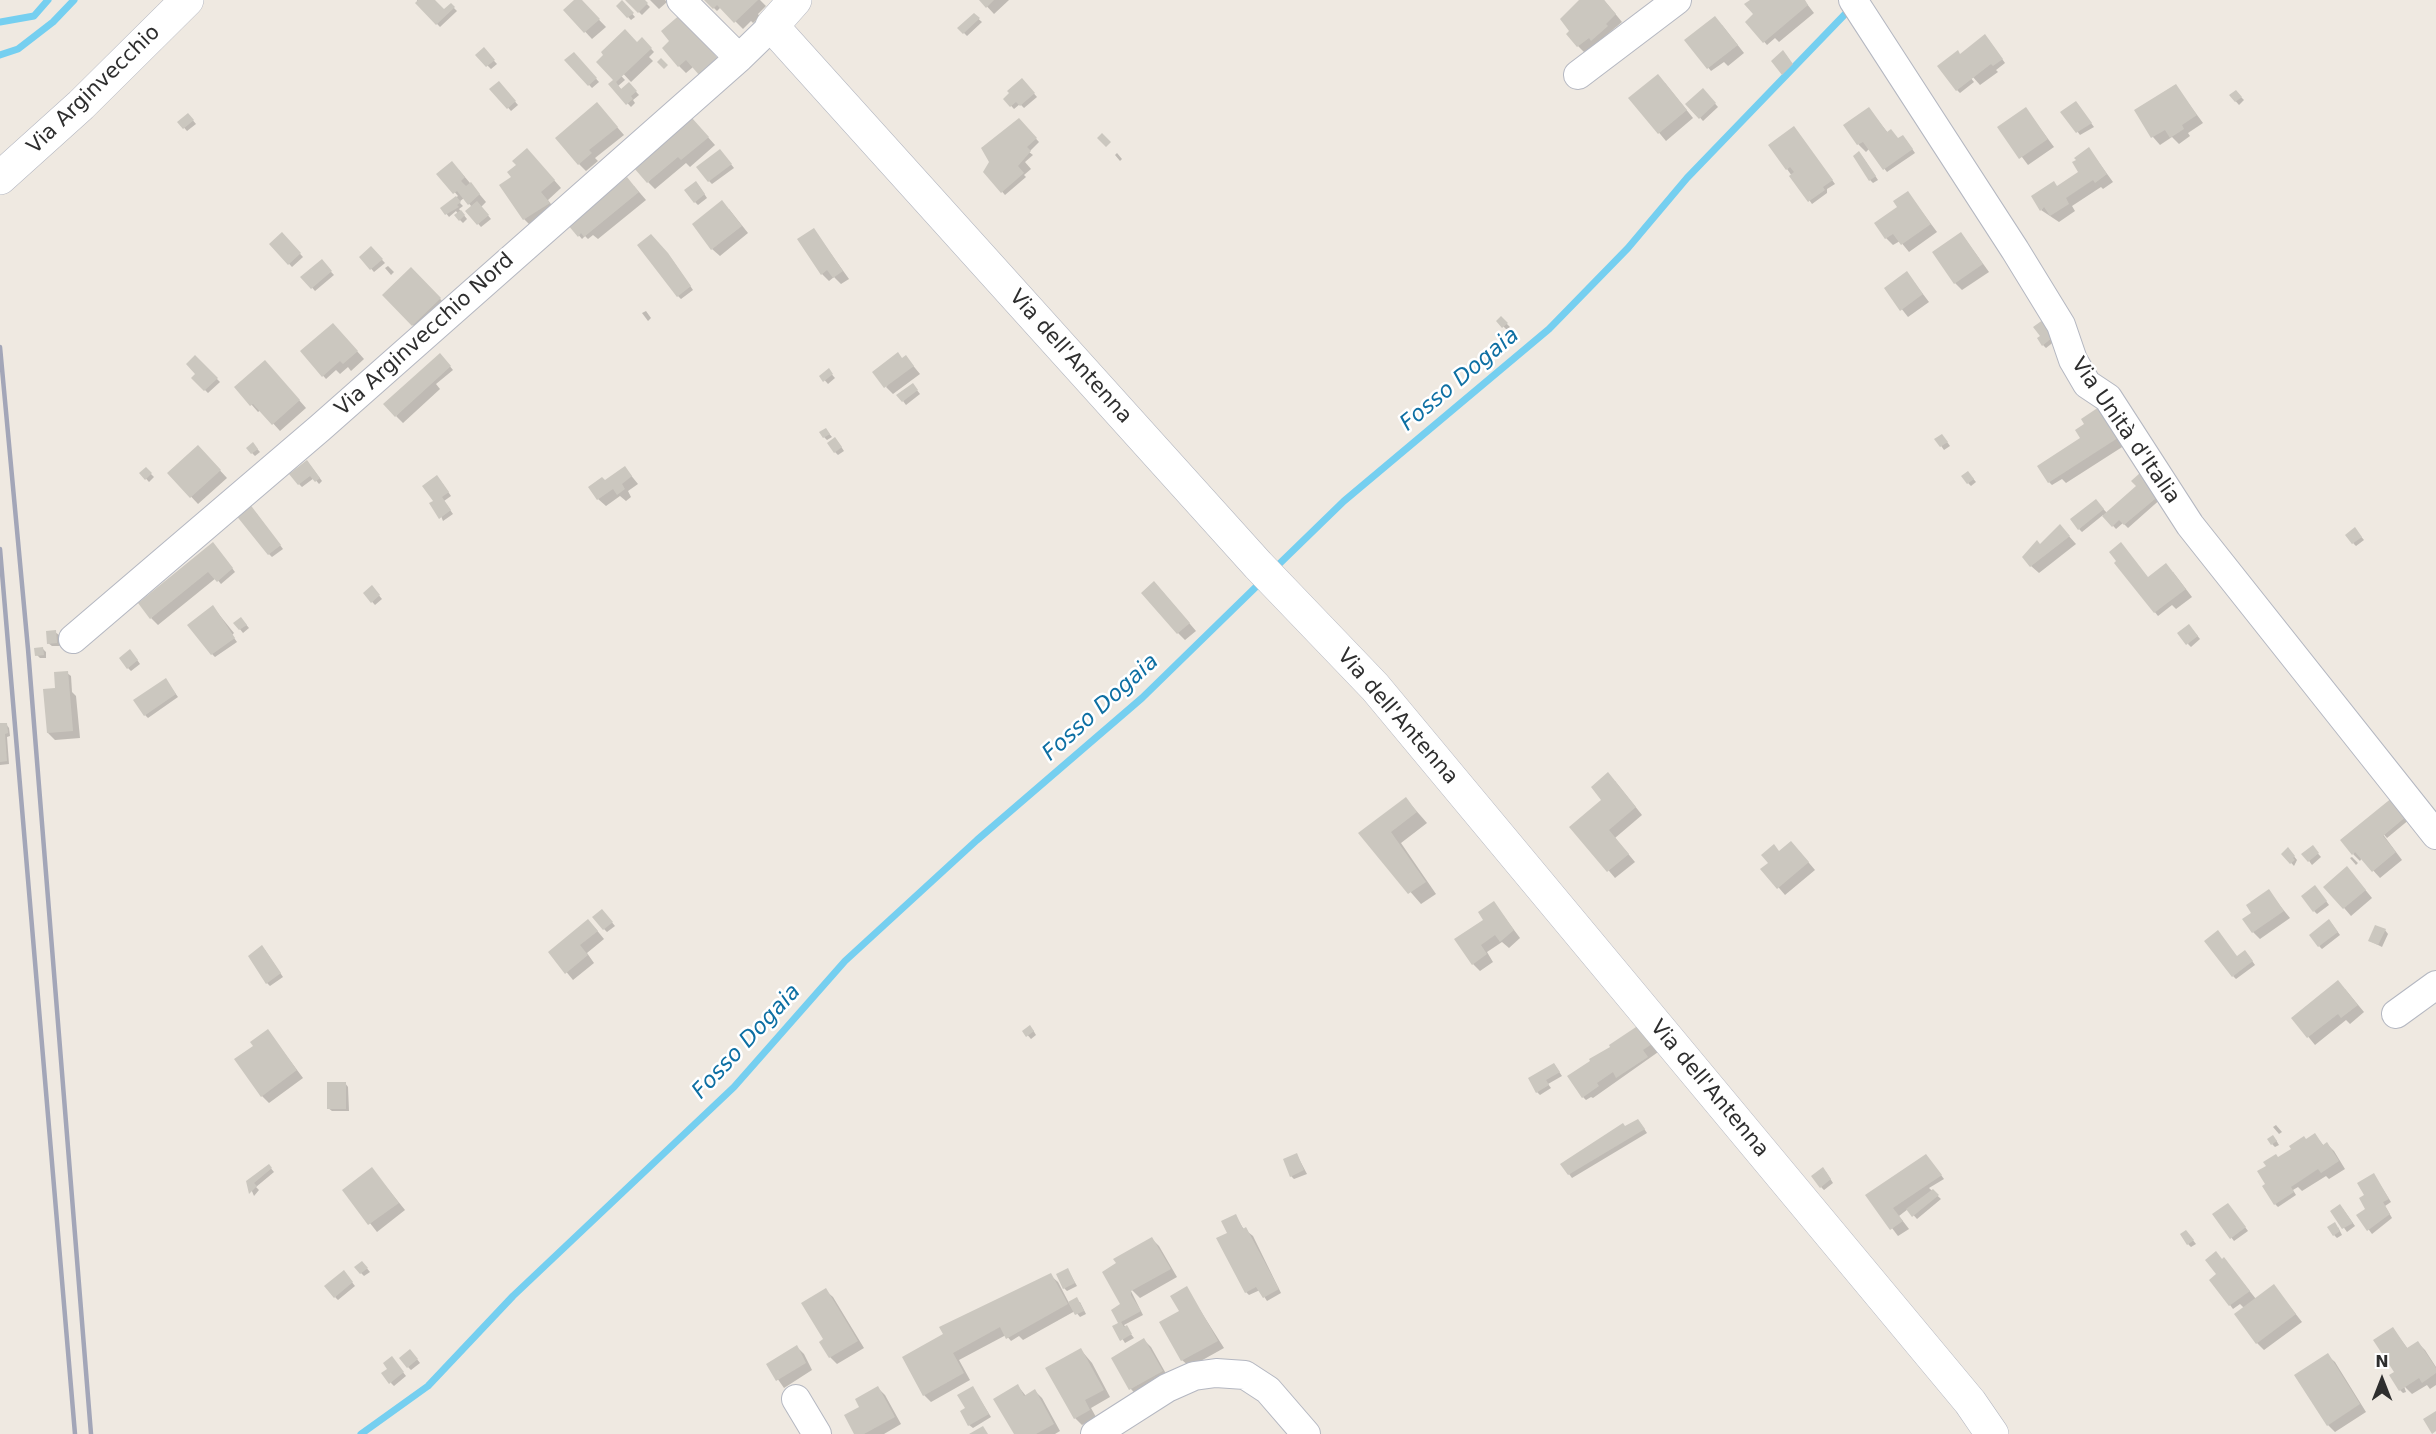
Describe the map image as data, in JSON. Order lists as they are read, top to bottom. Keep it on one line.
{"streets":{"street":["Via Arginvecchio","Via Arginvecchio Nord","Via dell'Antenna","Via Unità d'Italia"]},"crossings":[["Via Arginvecchio Nord","Via dell'Antenna"]],"water":["Fosso Dogaia"],"north":"top"}
